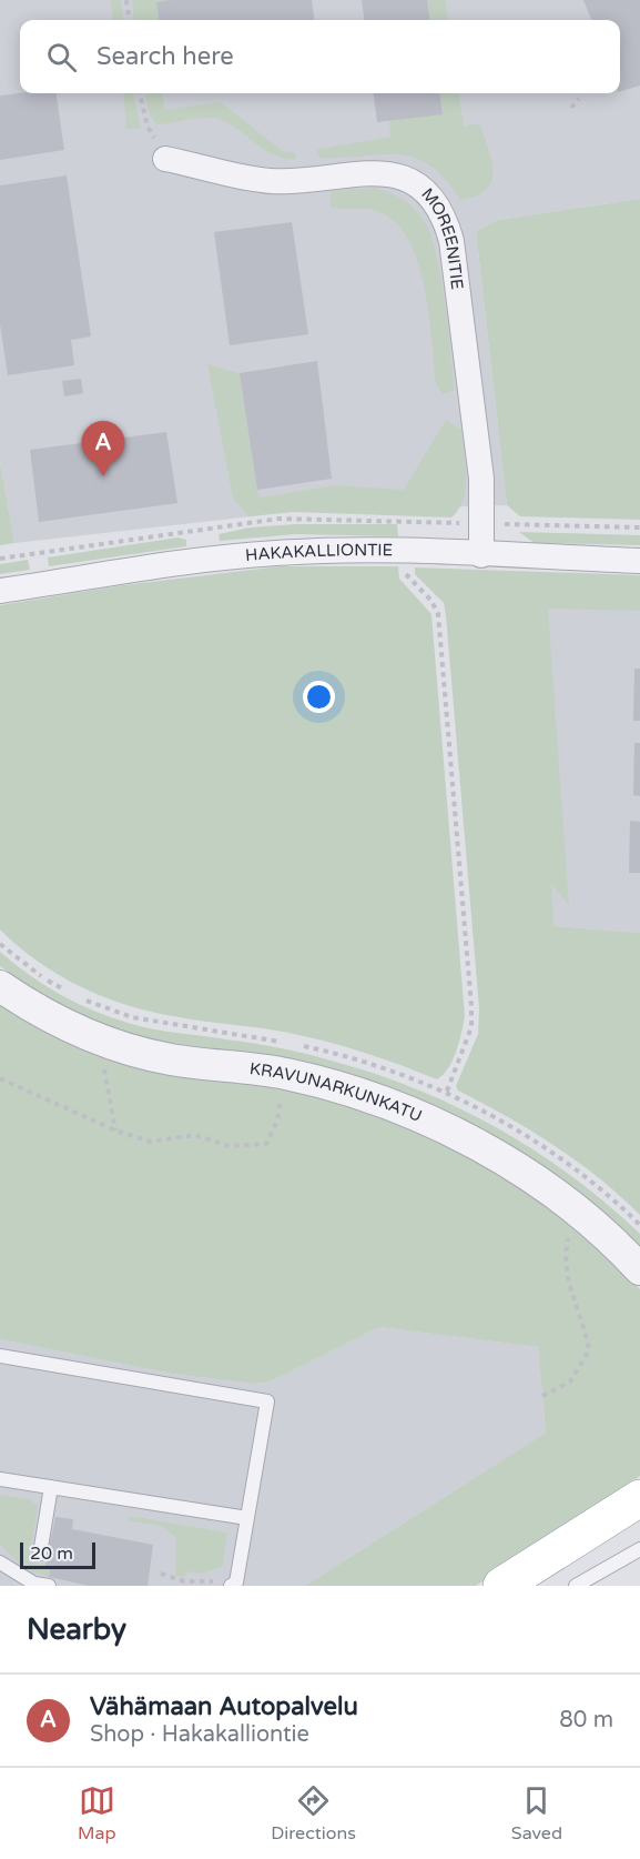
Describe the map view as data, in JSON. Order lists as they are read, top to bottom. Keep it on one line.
{"streets":{"street":["MOREENITIE","HAKAKALLIONTIE","KRAVUNARKUNKATU"]},"crossings":[["MOREENITIE","HAKAKALLIONTIE"]],"scale_bar":"20 m","page":{"search":"Search here","pins":"A","scale":"20 m","heading":"Nearby","list":[{"mark":"A","name":"Vähämaan Autopalvelu","note":"Shop · Hakakalliontie","value":"80 m"}],"nav":["Map","Directions","Saved"]}}
